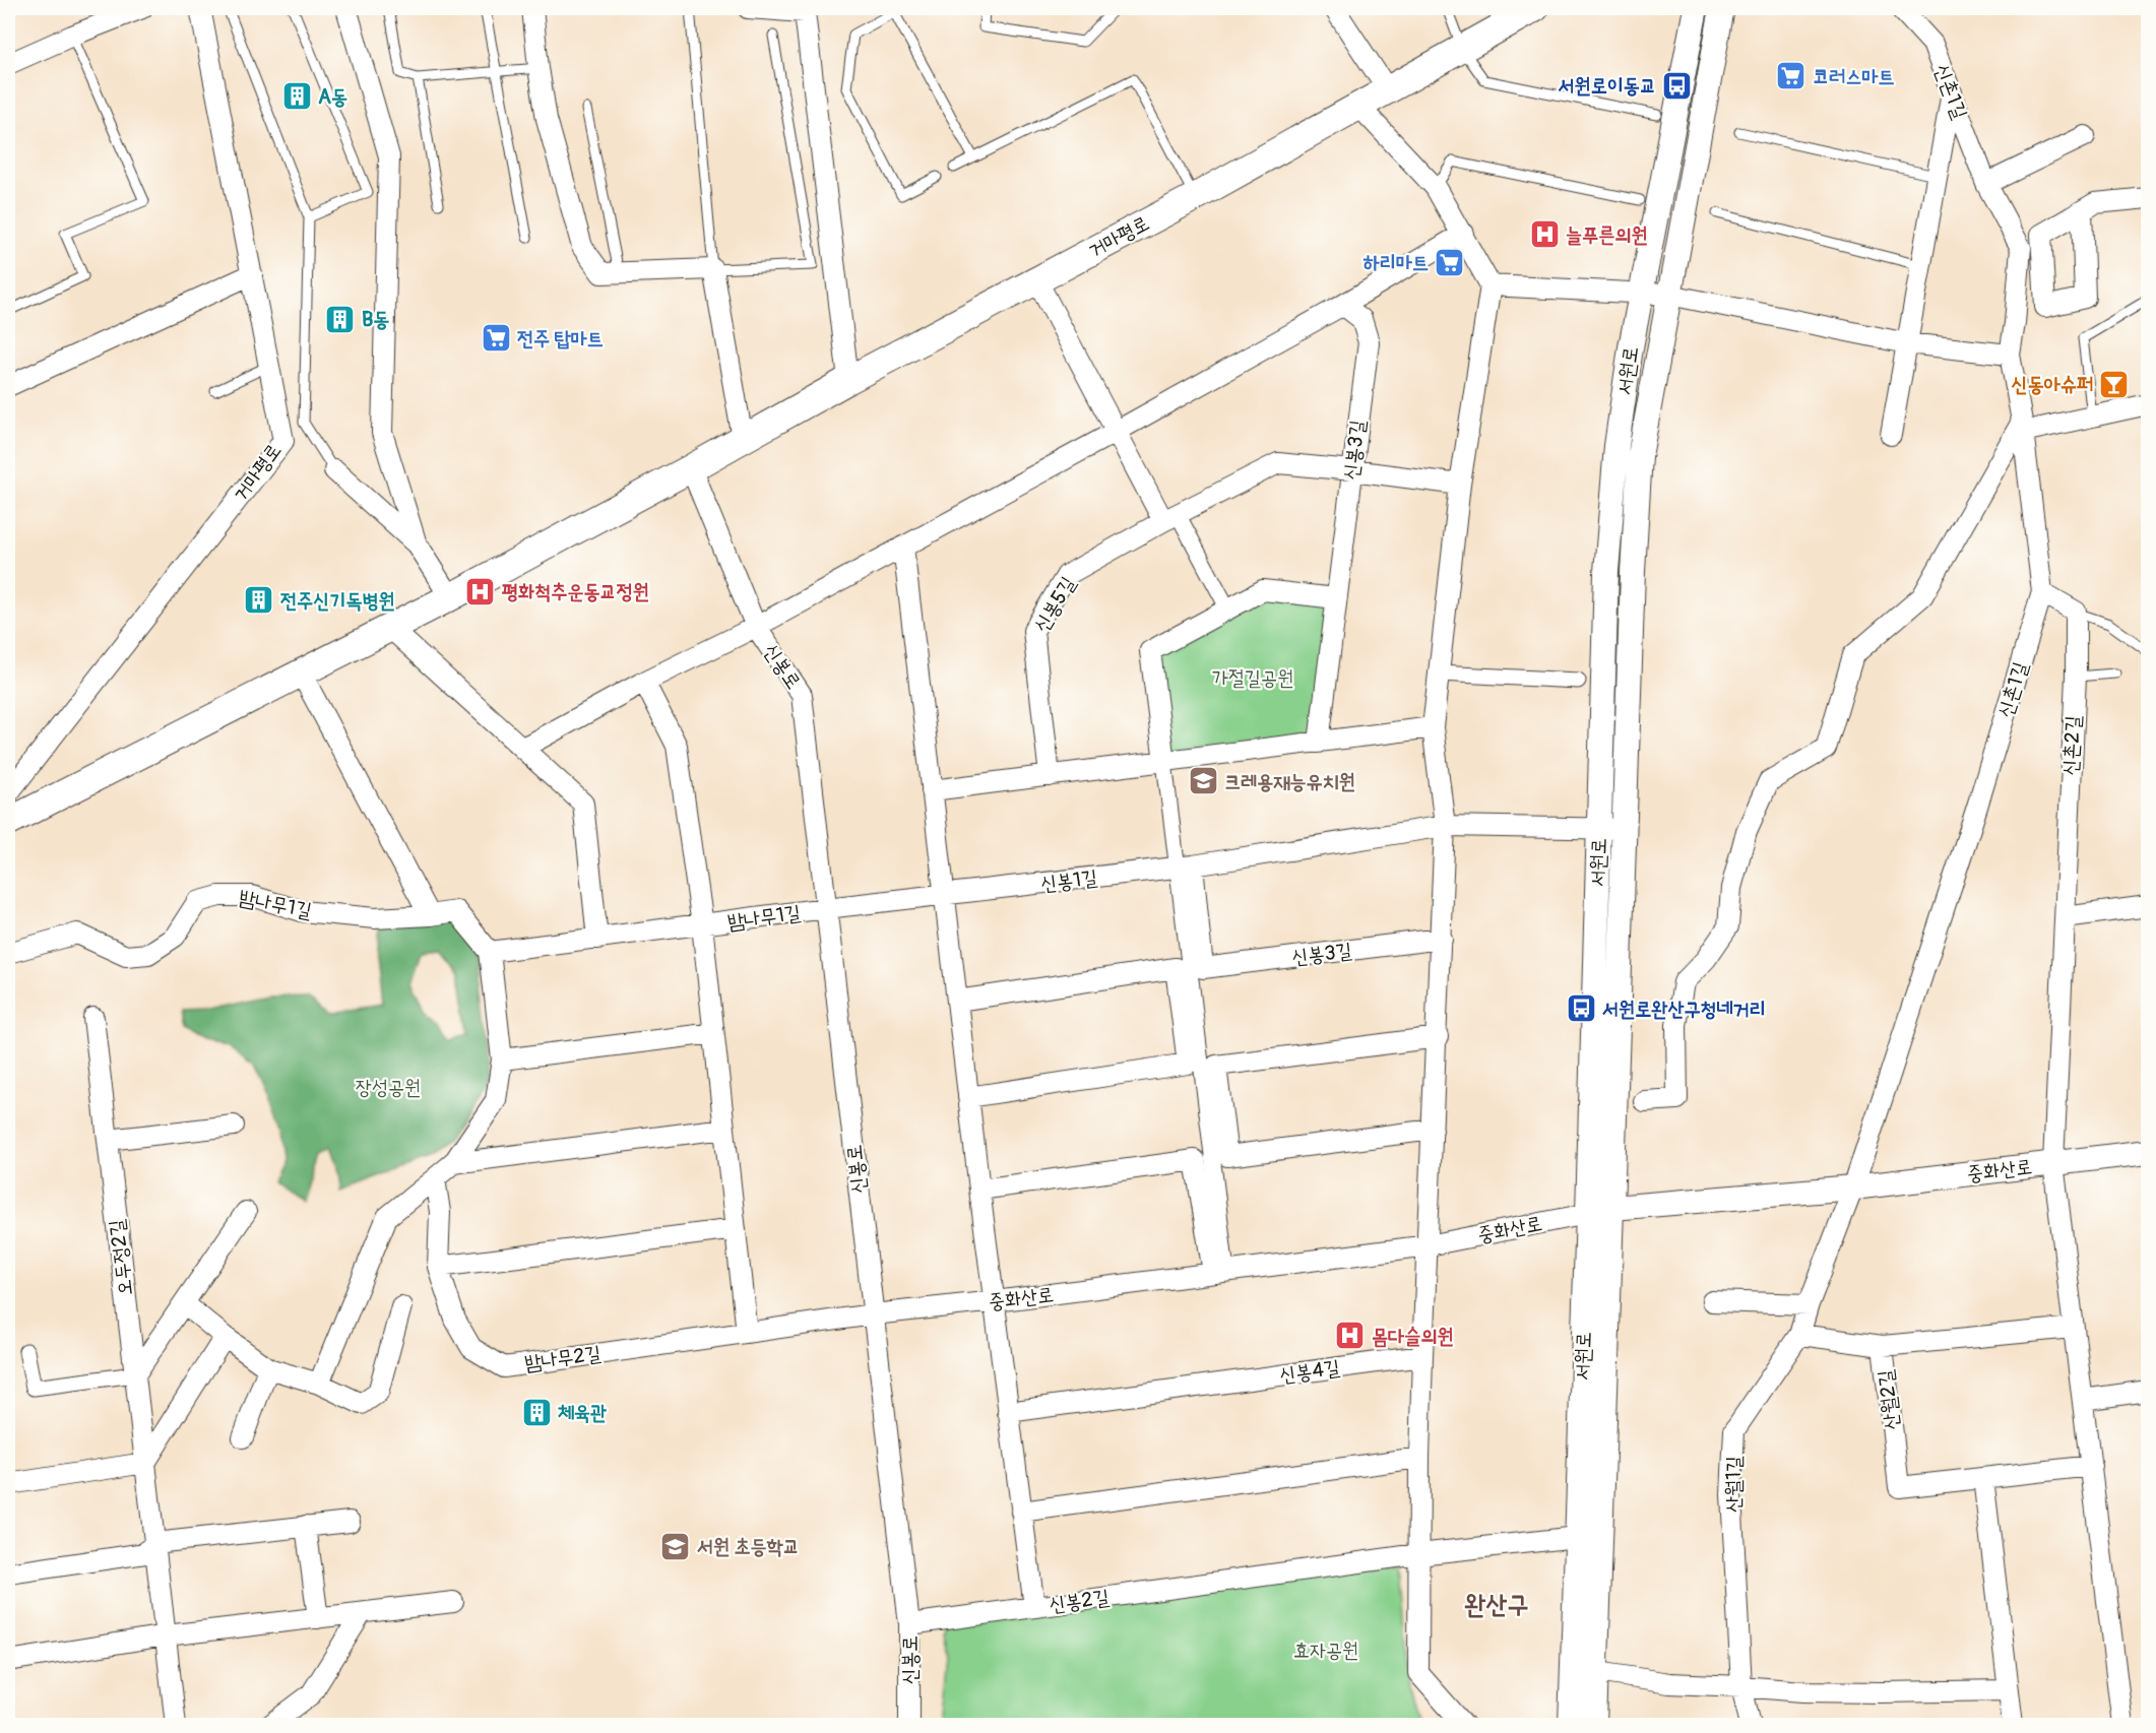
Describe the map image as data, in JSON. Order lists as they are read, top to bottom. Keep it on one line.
{"streets":{"main road":["거마평로"],"street":["신촌1길","서원로","신봉3길","신봉5길","신봉로","신촌2길","신봉1길","밤나무1길","중화산로","오두정2길","밤나무2길","신봉4길","산월2길","산월1길","신봉2길"]},"crossings":[["신촌1길","중화산로"],["신촌1길","산월1길"],["거마평로","신봉로"],["서원로","중화산로"],["신봉3길","신봉5길"],["신봉3길","신봉1길"],["신봉로","신봉1길"],["신봉로","밤나무1길"],["신봉로","중화산로"],["신봉로","밤나무2길"],["신촌2길","중화산로"],["신봉1길","밤나무1길"],["중화산로","밤나무2길"],["중화산로","산월1길"],["중화산로","신봉2길"],["신봉4길","신봉2길"]],"districts":["완산구"],"parks":["가절길공원","장성공원","효자공원"],"places":{"supermarket":["코러스마트","하리마트","전주 탑마트"],"bus stop":["서원로이동교","서원로완산구청네거리"],"building":["A동","B동","전주신기독병원","체육관"],"hospital":["늘푸른의원","평화척추운동교정원","몸다슬의원"],"bar":["신동아슈퍼"],"school or university":["크레용재능유치원","서원 초등학교"]}}
